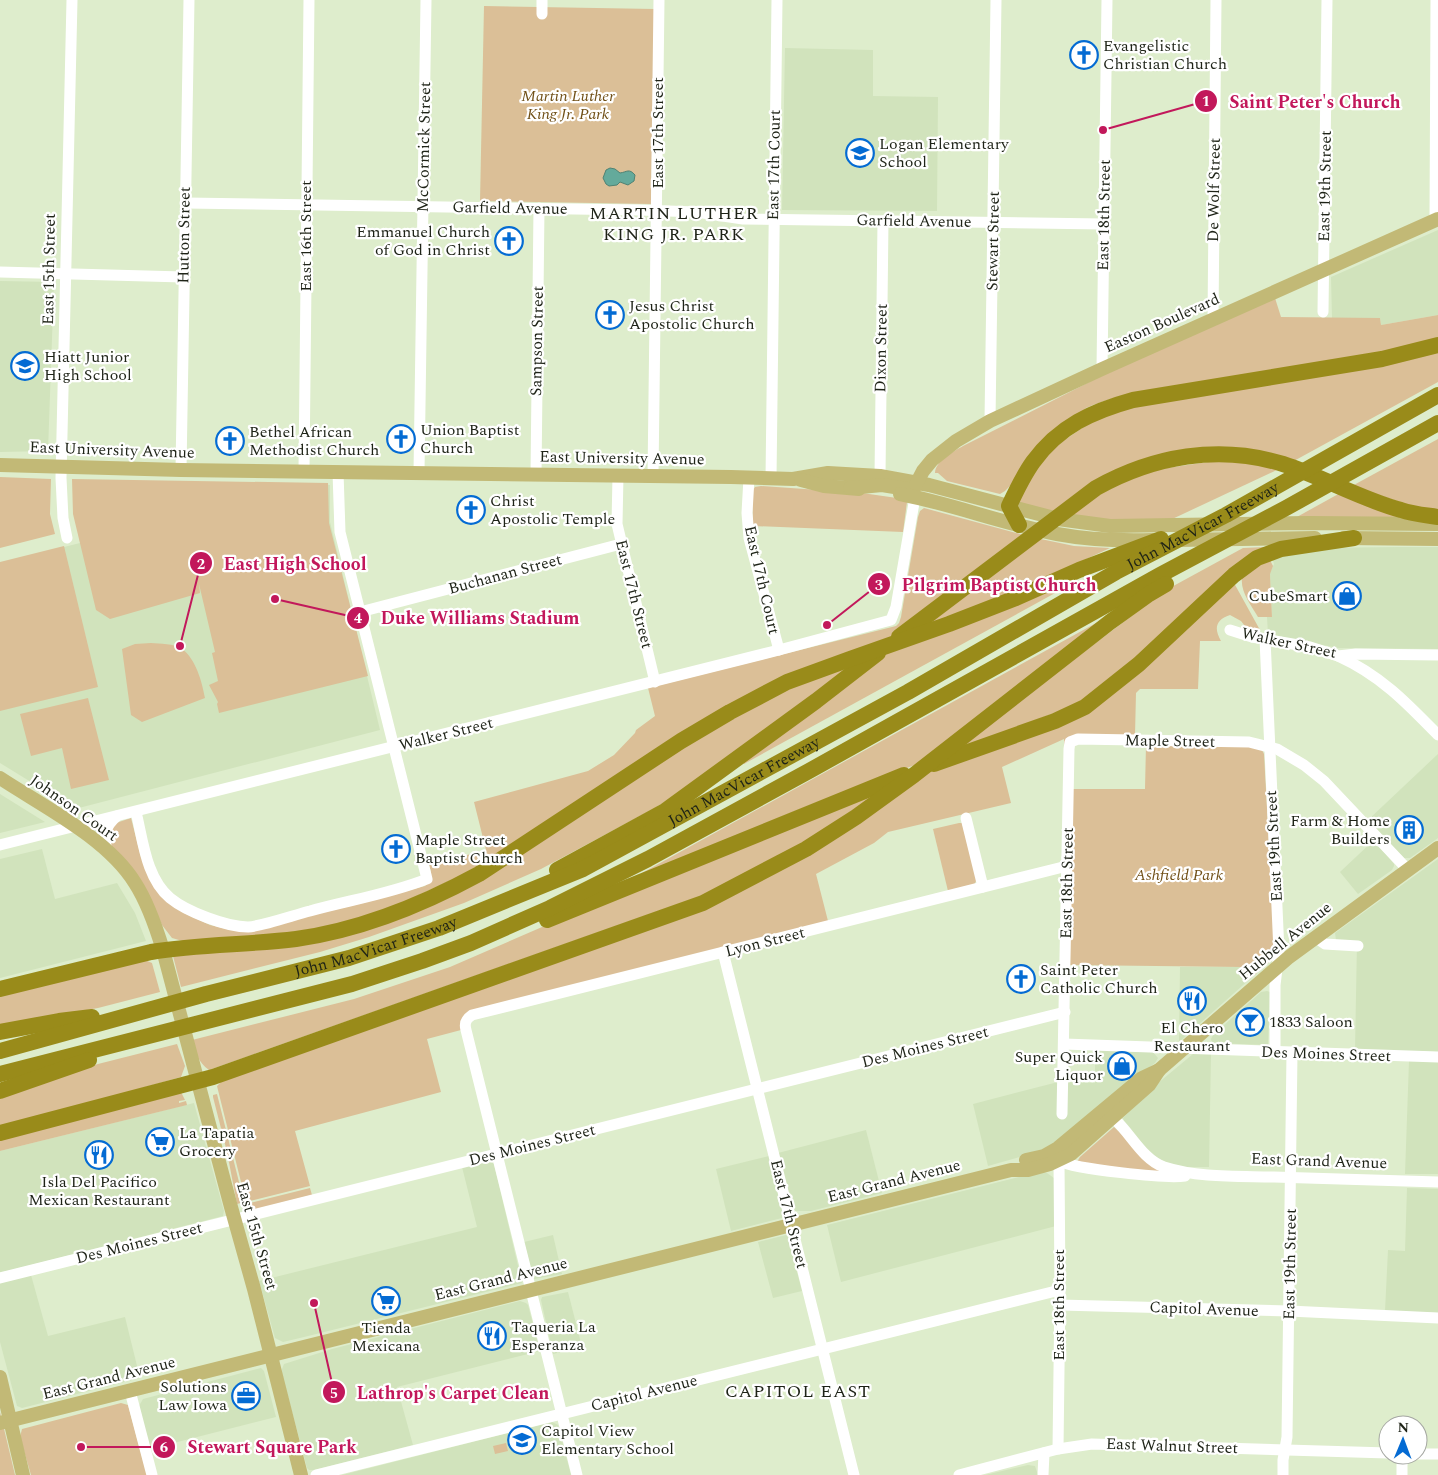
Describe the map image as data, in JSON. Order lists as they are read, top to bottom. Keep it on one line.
{"streets":{"highway":["John MacVicar Freeway"],"main road":["East 15th Street","Easton Boulevard","East University Avenue","Johnson Court","Hubbell Avenue","East Grand Avenue"],"street":["East 17th Street","McCormick Street","East 17th Court","East 19th Street","De Wolf Street","Garfield Avenue","East 18th Street","Hutton Street","East 16th Street","Stewart Street","Sampson Street","Dixon Street","Buchanan Street","Walker Street","Maple Street","Lyon Street","Des Moines Street","Capitol Avenue","East Walnut Street"]},"crossings":[["East 17th Street","Garfield Avenue"],["East 17th Street","East University Avenue"],["East 17th Street","Buchanan Street"],["East 17th Street","Walker Street"],["East 17th Street","Lyon Street"],["East 17th Street","Des Moines Street"],["East 17th Street","East Grand Avenue"],["East 17th Street","Capitol Avenue"],["McCormick Street","Garfield Avenue"],["McCormick Street","East University Avenue"],["East 17th Court","Garfield Avenue"],["East 17th Court","East University Avenue"],["East 17th Court","Walker Street"],["East 19th Street","Easton Boulevard"],["East 19th Street","Walker Street"],["East 19th Street","Maple Street"],["East 19th Street","Hubbell Avenue"],["East 19th Street","Des Moines Street"],["East 19th Street","East Grand Avenue"],["East 19th Street","Capitol Avenue"],["East 19th Street","East Walnut Street"],["De Wolf Street","Easton Boulevard"],["Garfield Avenue","East 18th Street"],["Garfield Avenue","Hutton Street"],["Garfield Avenue","East 16th Street"],["Garfield Avenue","Stewart Street"],["Garfield Avenue","Sampson Street"],["Garfield Avenue","Dixon Street"],["East 18th Street","Easton Boulevard"],["East 18th Street","Maple Street"],["East 18th Street","Hubbell Avenue"],["East 18th Street","Lyon Street"],["East 18th Street","Des Moines Street"],["East 18th Street","East Grand Avenue"],["East 18th Street","Capitol Avenue"],["East 18th Street","East Walnut Street"],["Hutton Street","East University Avenue"],["East 16th Street","East University Avenue"],["Stewart Street","Easton Boulevard"],["East 15th Street","East University Avenue"],["East 15th Street","Johnson Court"],["East 15th Street","Des Moines Street"],["East 15th Street","East Grand Avenue"],["Easton Boulevard","East University Avenue"],["Sampson Street","East University Avenue"],["Dixon Street","East University Avenue"],["East University Avenue","Walker Street"],["Walker Street","Johnson Court"],["Maple Street","Hubbell Avenue"],["Hubbell Avenue","Des Moines Street"],["Hubbell Avenue","East Grand Avenue"],["Lyon Street","Des Moines Street"]],"districts":["MARTIN LUTHER KING JR. PARK","CAPITOL EAST"],"parks":["Martin Luther King Jr. Park","Ashfield Park"],"places":{"church":["Evangelistic Christian Church","Emmanuel Church of God in Christ","Jesus Christ Apostolic Church","Union Baptist Church","Bethel African Methodist Church","Christ Apostolic Temple","Maple Street Baptist Church","Saint Peter Catholic Church"],"other":["Saint Peter's Church","Duke Williams Stadium","Pilgrim Baptist Church","East High School","Lathrop's Carpet Clean","Stewart Square Park"],"school or university":["Logan Elementary School","Hiatt Junior High School","Capitol View Elementary School"],"shop":["CubeSmart","Super Quick Liquor"],"building":["Farm & Home Builders"],"restaurant":["El Chero Restaurant","Isla Del Pacifico Mexican Restaurant","Taqueria La Esperanza"],"bar":["1833 Saloon"],"supermarket":["La Tapatia Grocery","Tienda Mexicana"],"office":["Solutions Law Iowa"]},"north":"top"}
